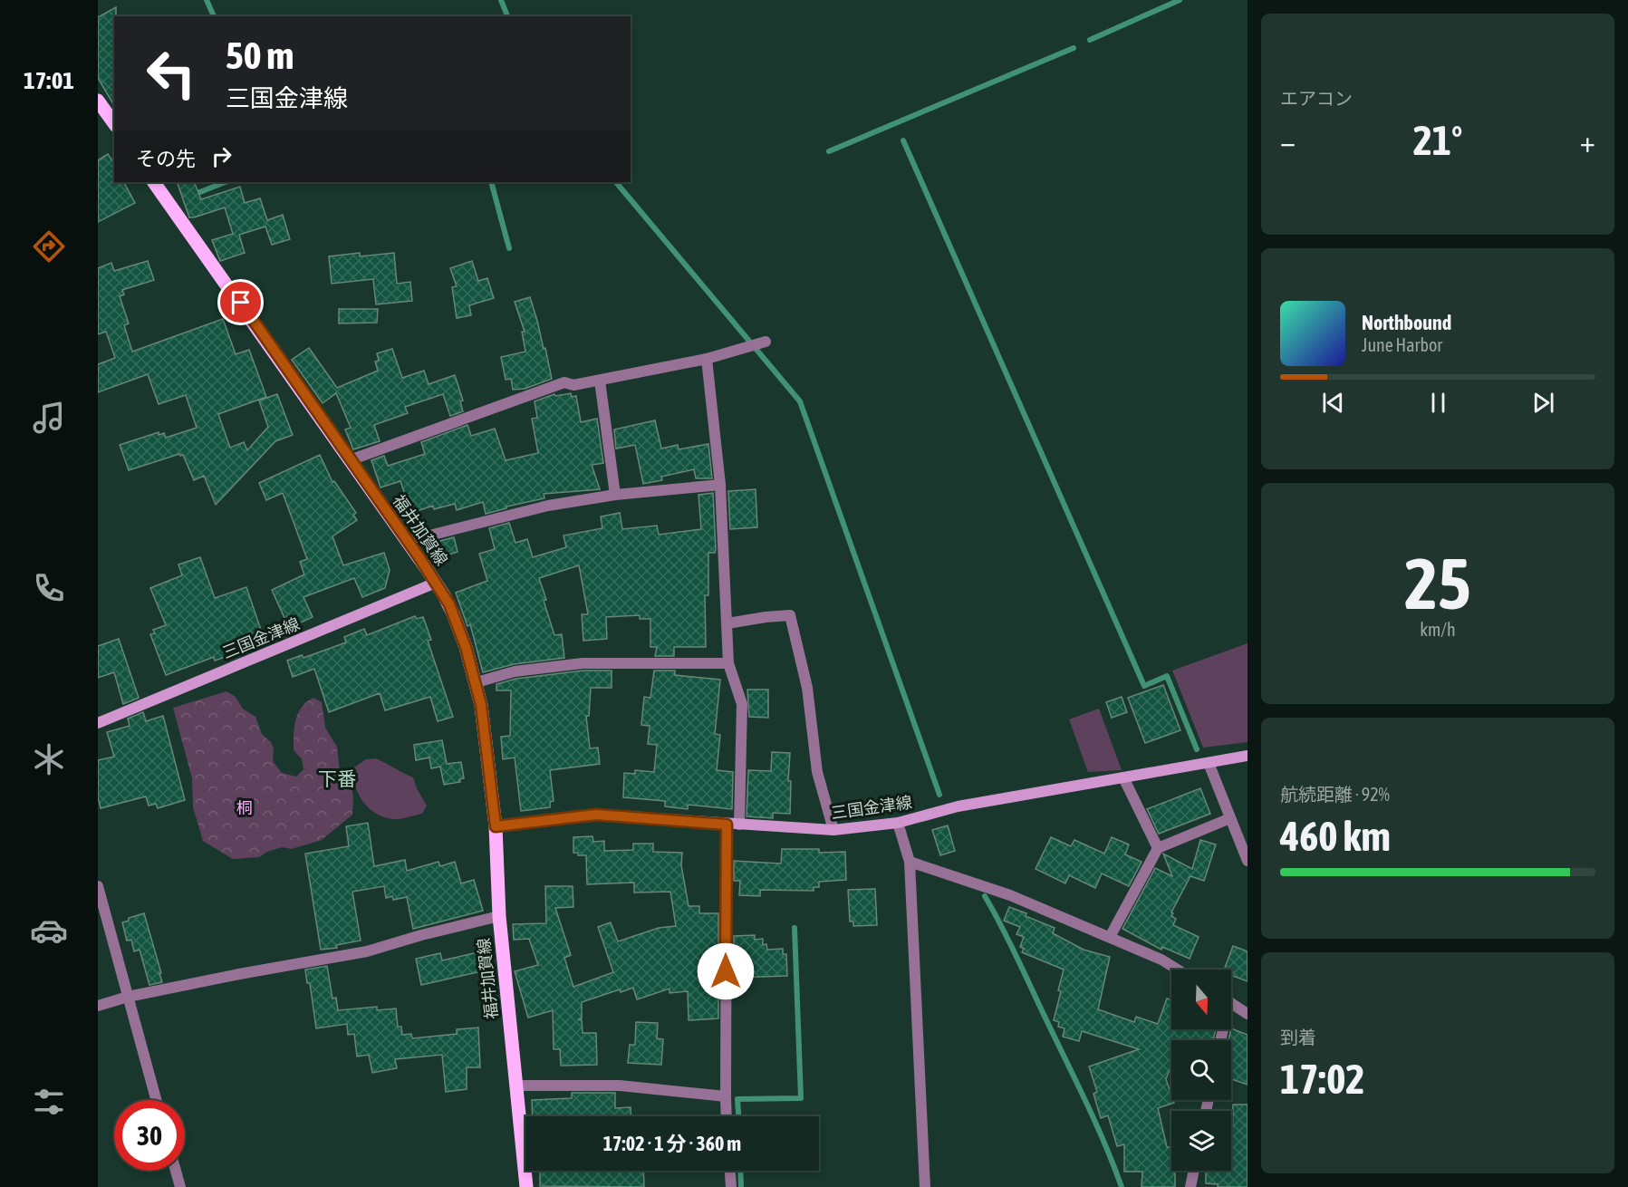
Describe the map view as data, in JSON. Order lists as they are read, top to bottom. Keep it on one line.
{"streets":{"main road":["福井加賀線","三国金津線"]},"crossings":[["福井加賀線","三国金津線"]],"districts":["下番"],"parks":["桐"],"north":"bottom","page":{"tabs":"17:01","tile":["エアコン",["25","km/h"],["航続距離 · 92%","460 km"],["到着","17:02"]],"turn":["50 m","三国金津線"],"heat":["−","21°","+"],"then":"その先","song":["Northbound","June Harbor"],"limit":"30","trip":"17:02 · 1 分 · 360 m"}}
